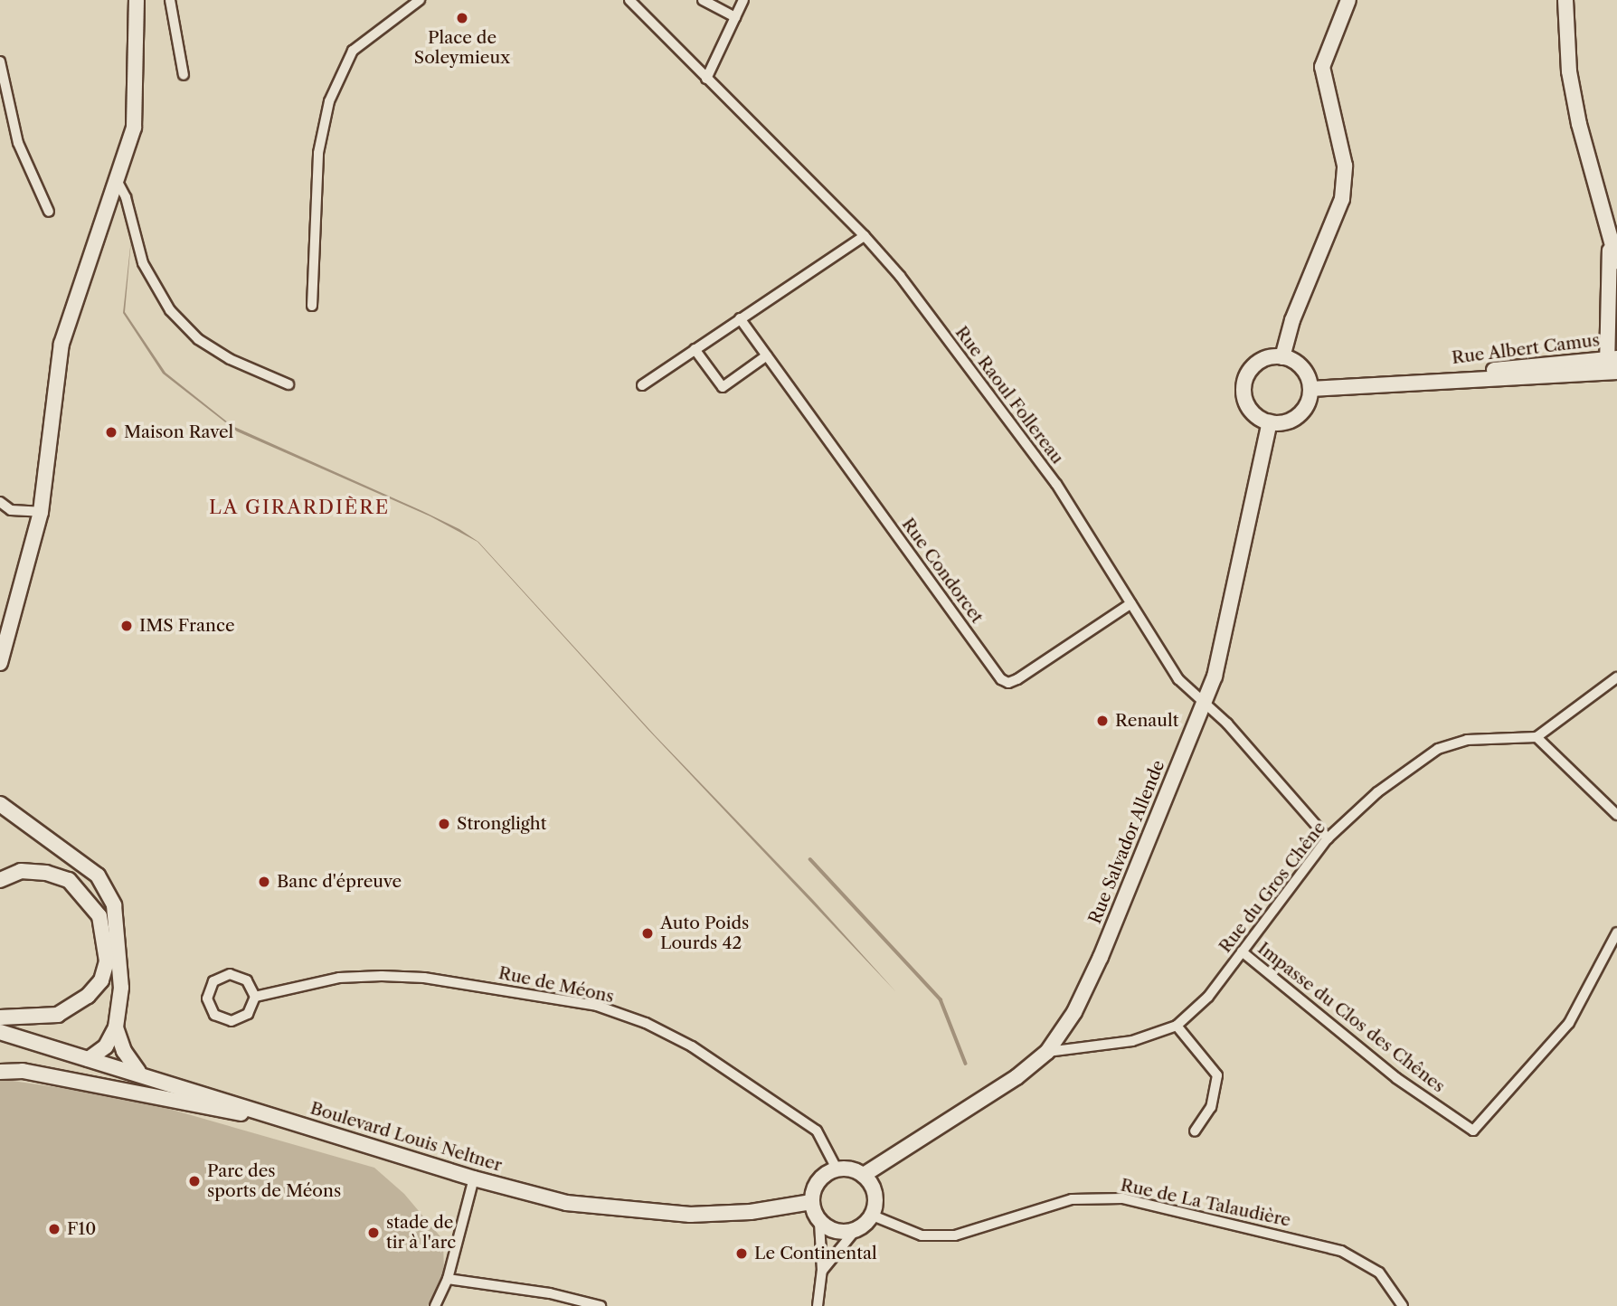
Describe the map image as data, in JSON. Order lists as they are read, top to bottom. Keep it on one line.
{"streets":{"street":["Rue Albert Camus","Rue Raoul Follereau","Rue Condorcet","Rue Salvador Allende","Rue du Gros Chêne","Rue de Méons","Impasse du Clos des Chênes","Boulevard Louis Neltner","Rue de La Talaudière"]},"crossings":[["Rue Albert Camus","Rue Salvador Allende"],["Rue Raoul Follereau","Rue Condorcet"],["Rue Raoul Follereau","Rue Salvador Allende"],["Rue Raoul Follereau","Rue du Gros Chêne"],["Rue Salvador Allende","Rue du Gros Chêne"],["Rue Salvador Allende","Rue de Méons"],["Rue Salvador Allende","Boulevard Louis Neltner"],["Rue Salvador Allende","Rue de La Talaudière"],["Rue du Gros Chêne","Impasse du Clos des Chênes"],["Rue de Méons","Boulevard Louis Neltner"],["Rue de Méons","Rue de La Talaudière"],["Boulevard Louis Neltner","Rue de La Talaudière"]],"districts":["LA GIRARDIÈRE"],"places":["Place de Soleymieux","Maison Ravel","IMS France","Renault","Stronglight","Banc d'épreuve","Auto Poids Lourds 42","Parc des sports de Méons","F10","stade de tir à l'arc","Le Continental"]}
